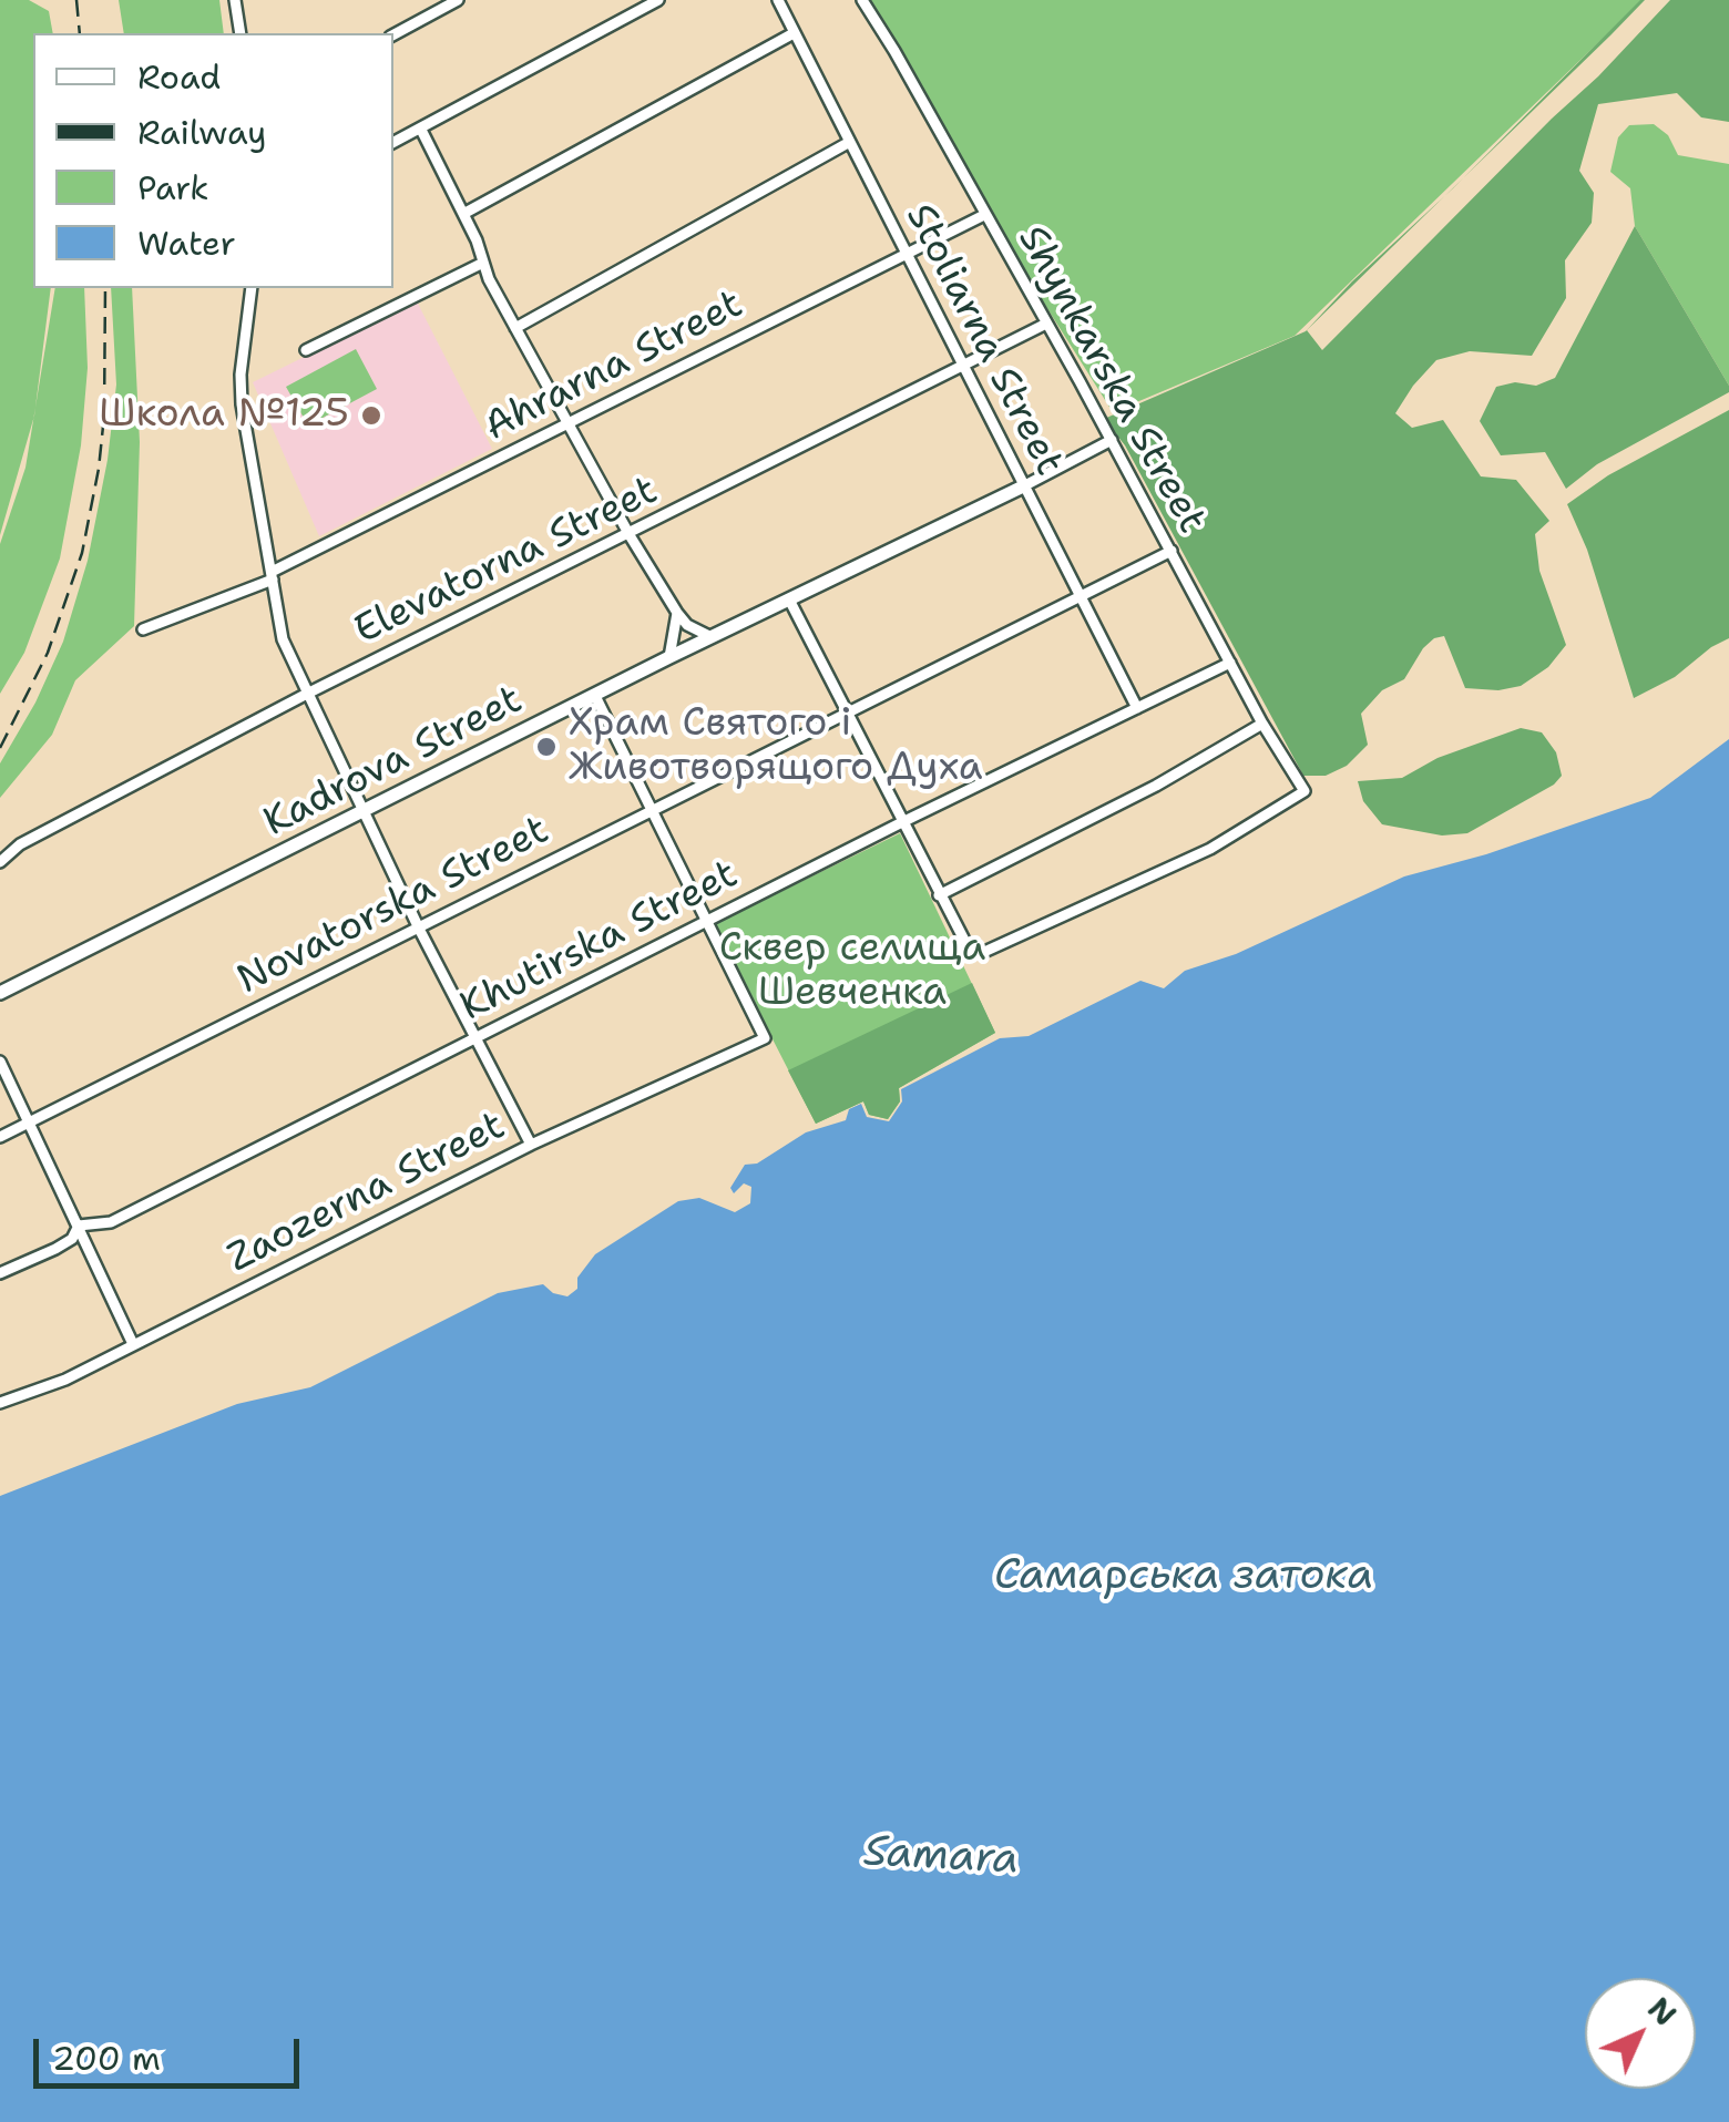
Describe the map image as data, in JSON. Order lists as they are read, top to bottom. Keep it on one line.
{"streets":{"street":["Stoliarna Street","Ahrarna Street","Shynkarska Street","Elevatorna Street","Kadrova Street","Novatorska Street","Khutirska Street","Zaozerna Street"]},"crossings":[["Stoliarna Street","Ahrarna Street"],["Stoliarna Street","Elevatorna Street"],["Stoliarna Street","Kadrova Street"],["Stoliarna Street","Novatorska Street"],["Stoliarna Street","Khutirska Street"],["Ahrarna Street","Shynkarska Street"],["Shynkarska Street","Elevatorna Street"],["Shynkarska Street","Kadrova Street"],["Shynkarska Street","Novatorska Street"],["Shynkarska Street","Khutirska Street"],["Khutirska Street","Zaozerna Street"]],"water":["Самарська затока","Samara"],"parks":["Сквер селища Шевченка"],"places":["Школа №125","Храм Святого і Животворящого Духа"],"legend":["Road","Railway","Park","Water"],"scale_bar":"200 m","north":"top right"}
